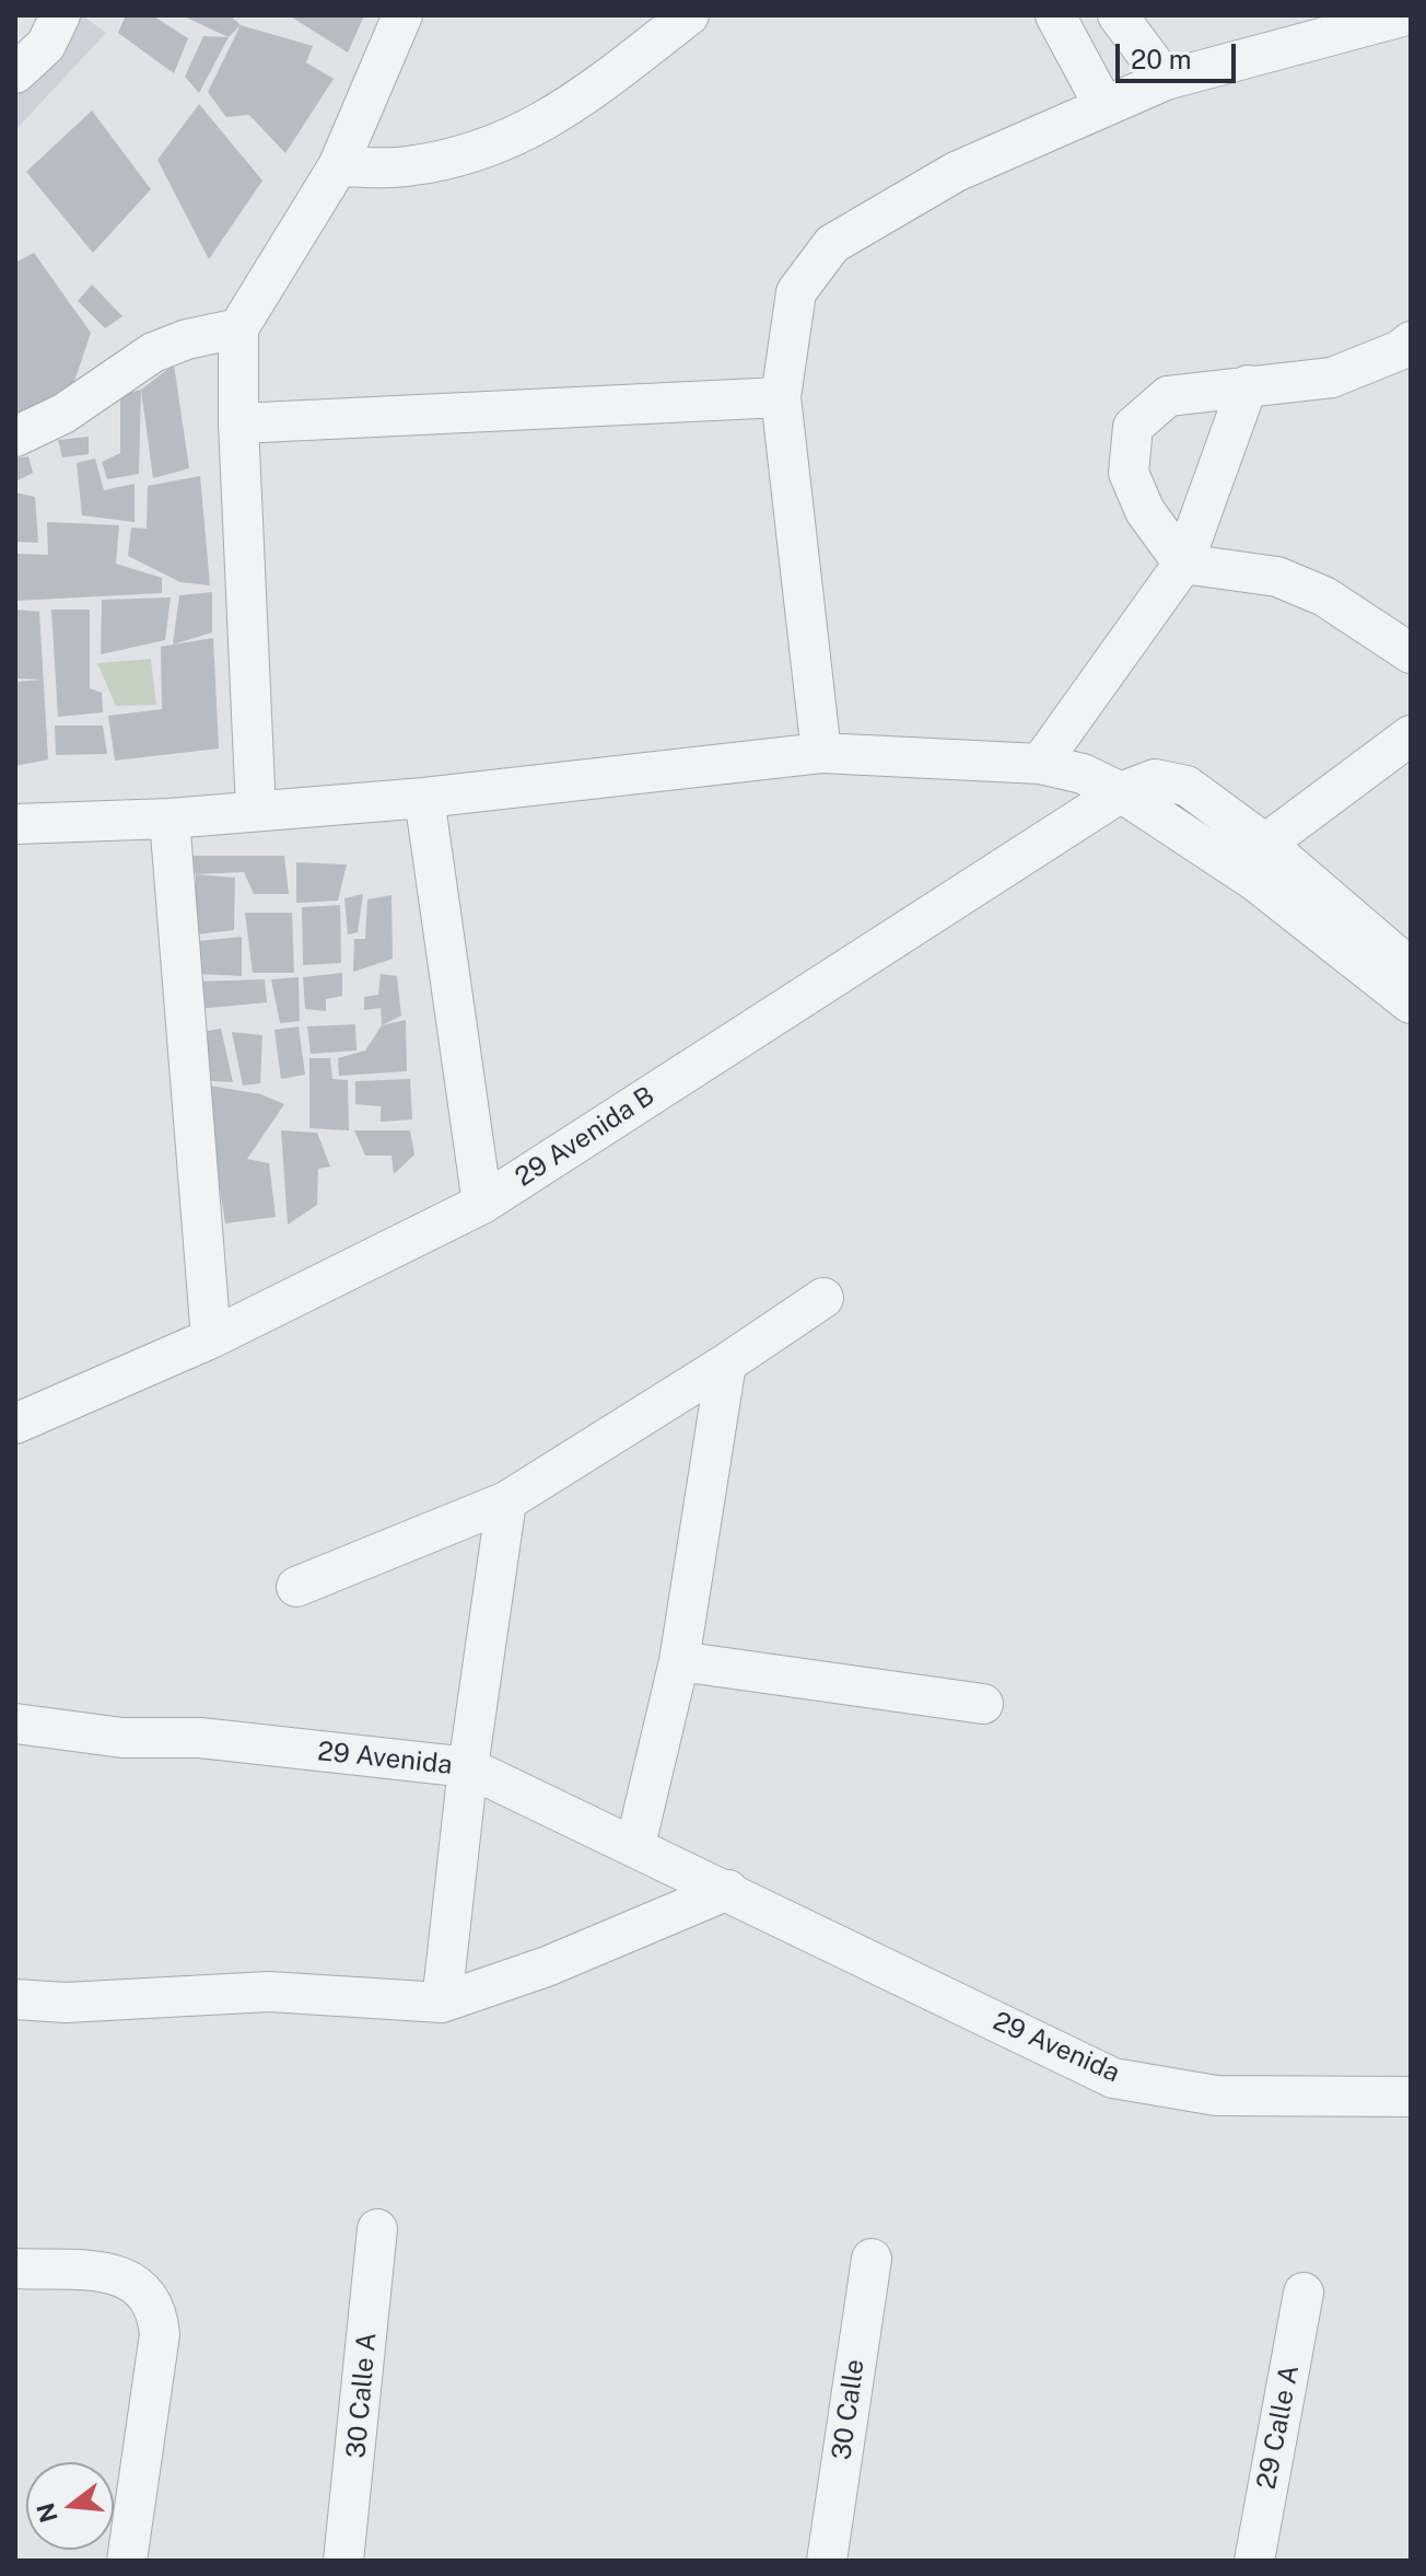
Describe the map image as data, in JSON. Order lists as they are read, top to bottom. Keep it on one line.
{"streets":{"street":["29 Avenida B","29 Avenida","30 Calle A","30 Calle","29 Calle A"]},"scale_bar":"20 m","north":"left"}
